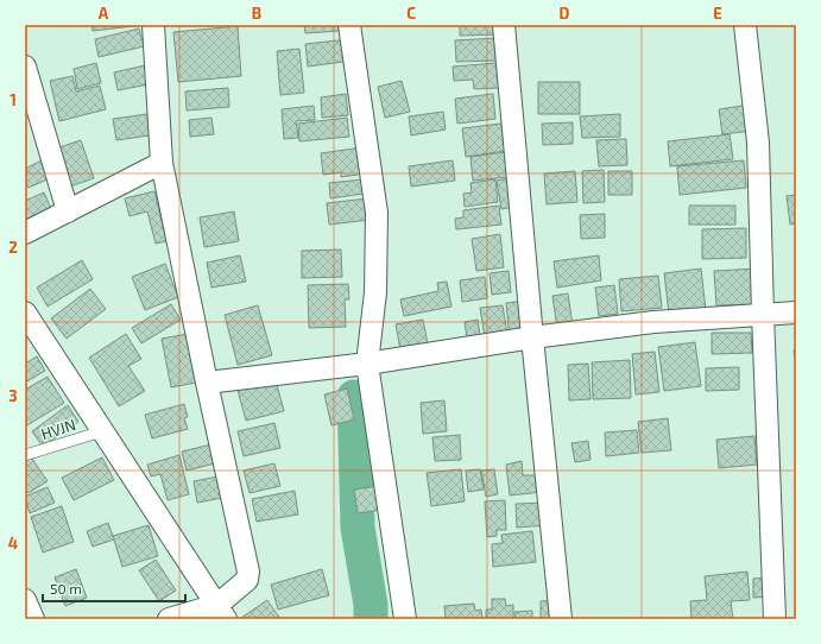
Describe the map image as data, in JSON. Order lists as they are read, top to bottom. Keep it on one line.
{"streets":{"lane":["HVJN"]},"scale_bar":"50 m","grid":{"columns":["A","B","C","D","E"],"rows":["1","2","3","4"]}}
